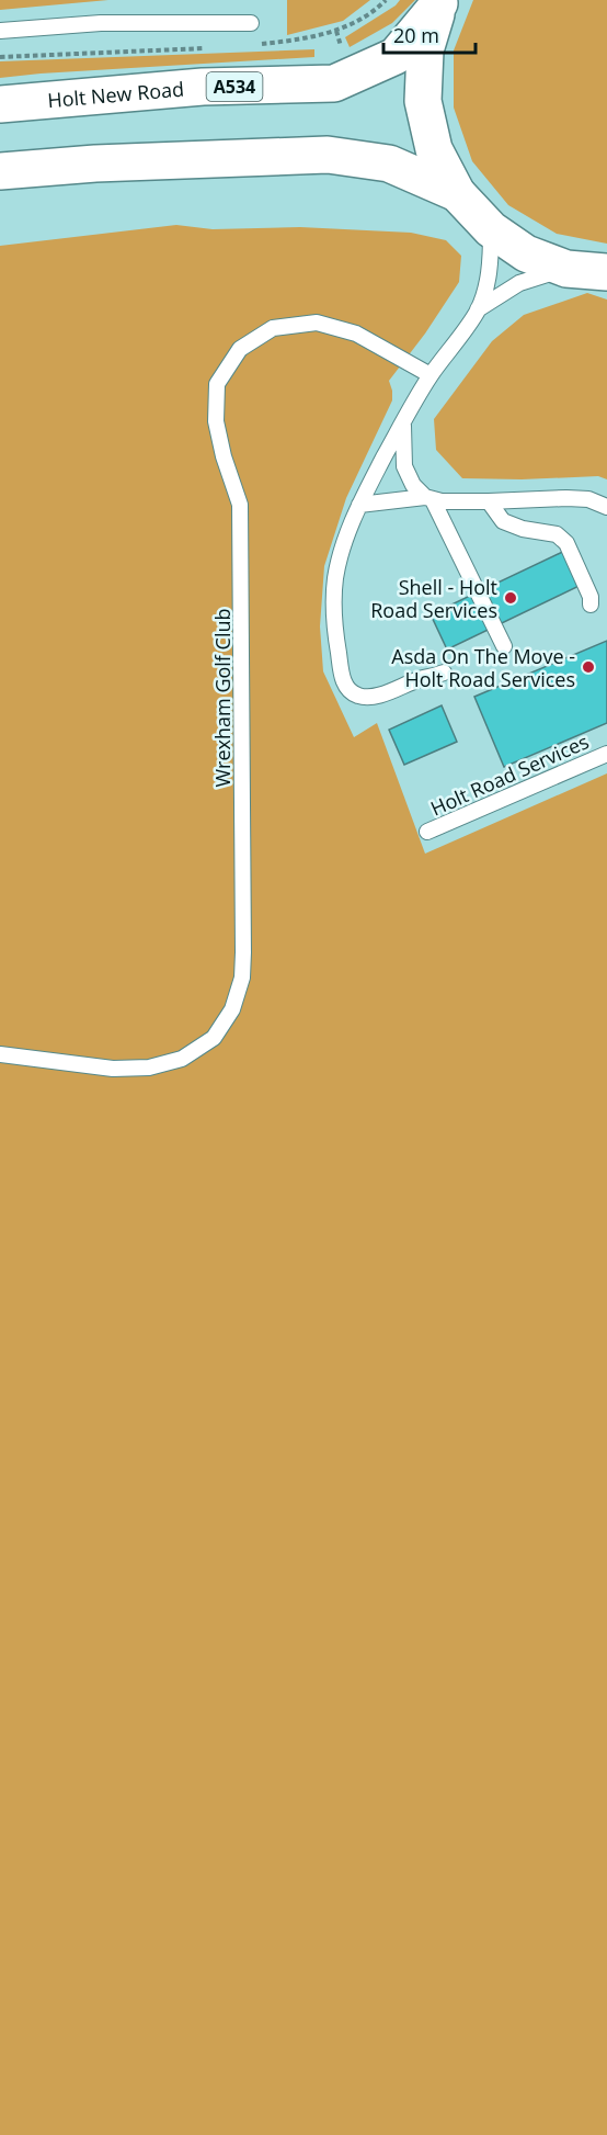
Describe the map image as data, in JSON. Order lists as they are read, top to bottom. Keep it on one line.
{"streets":{"highway":["A534","Holt New Road"],"lane":["Wrexham Golf Club","Holt Road Services"]},"places":["Shell - Holt Road Services","Asda On The Move - Holt Road Services"],"scale_bar":"20 m"}
